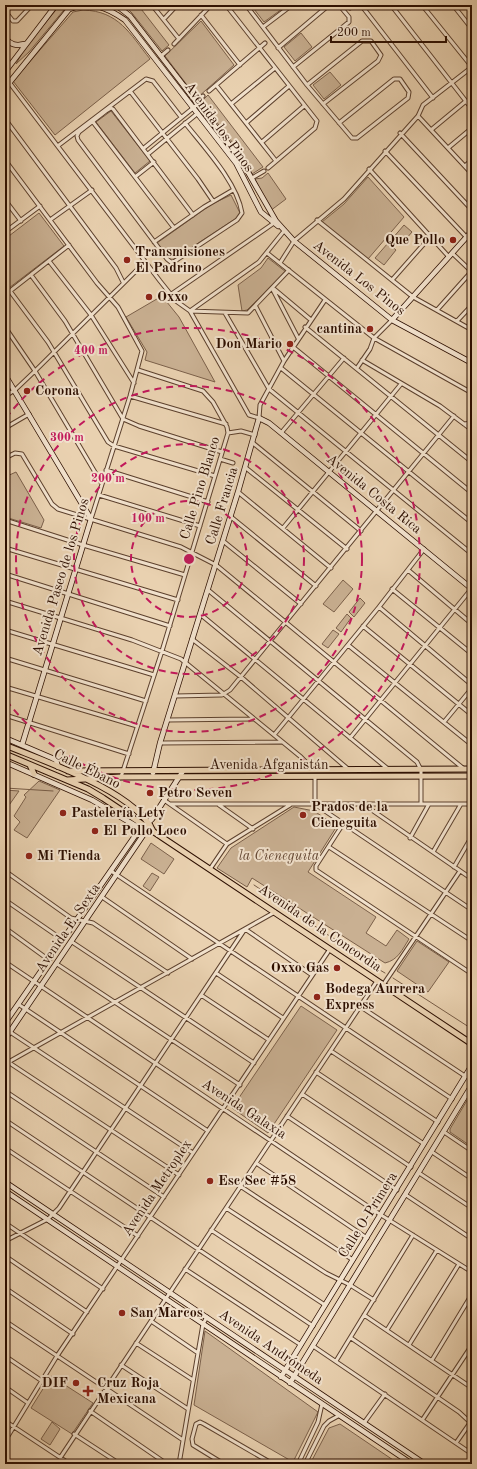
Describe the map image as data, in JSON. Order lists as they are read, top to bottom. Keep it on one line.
{"streets":{"main road":["Avenida Afganistán","Calle Ébano","Avenida de la Concordia"],"street":["Avenida los Pinos","Avenida Los Pinos","Calle Pino Blanco","Avenida Costa Rica","Calle Francia","Avenida Paseo de los Pinos","Avenida E. Sexta","Avenida Galaxia","Avenida Metroplex","Calle O-Primera","Avenida Andrómeda"]},"crossings":[["Avenida los Pinos","Avenida Los Pinos"],["Calle Pino Blanco","Avenida Paseo de los Pinos"],["Calle Pino Blanco","Avenida Afganistán"],["Avenida Costa Rica","Calle Francia"],["Calle Francia","Avenida Afganistán"],["Avenida Afganistán","Calle Ébano"],["Calle Ébano","Avenida E. Sexta"],["Calle Ébano","Avenida de la Concordia"],["Avenida E. Sexta","Avenida de la Concordia"],["Avenida E. Sexta","Avenida Galaxia"],["Avenida de la Concordia","Avenida Metroplex"],["Avenida Galaxia","Avenida Metroplex"],["Avenida Galaxia","Calle O-Primera"],["Avenida Metroplex","Avenida Andrómeda"],["Calle O-Primera","Avenida Andrómeda"]],"parks":["la Cieneguita"],"places":{"other":["Que Pollo","Transmisiones El Padrino","Oxxo","cantina","Don Mario","Corona","Petro Seven","Pastelería Lety","Prados de la Cieneguita","El Pollo Loco","Mi Tienda","Oxxo Gas","Bodega Aurrera Express","Esc Sec #58","San Marcos","DIF"],"health":["Cruz Roja Mexicana"]},"scale_bar":"200 m","rings":["400 m","300 m","200 m","100 m"]}
